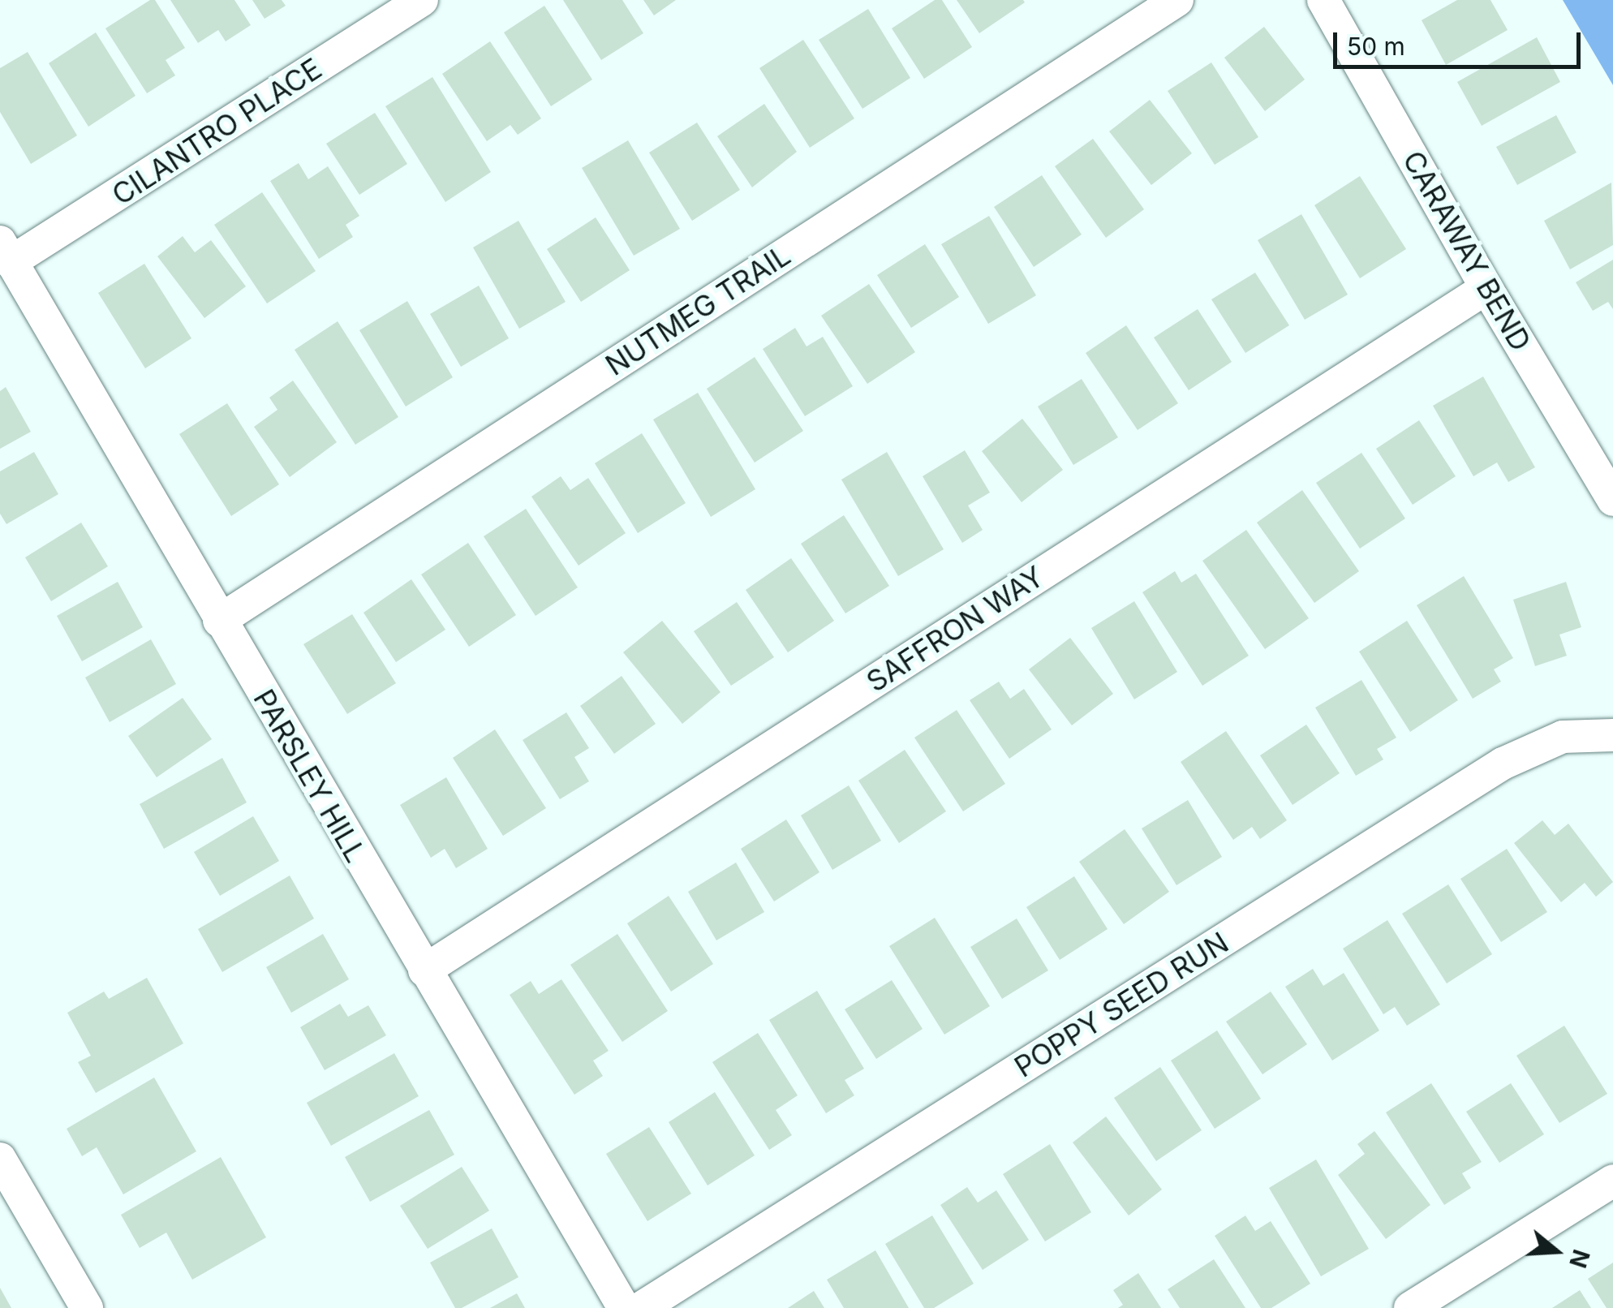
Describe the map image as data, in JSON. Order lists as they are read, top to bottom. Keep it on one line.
{"streets":{"street":["CILANTRO PLACE","CARAWAY BEND","NUTMEG TRAIL","SAFFRON WAY","PARSLEY HILL","POPPY SEED RUN"]},"crossings":[["CILANTRO PLACE","PARSLEY HILL"],["CARAWAY BEND","SAFFRON WAY"],["NUTMEG TRAIL","PARSLEY HILL"],["SAFFRON WAY","PARSLEY HILL"]],"scale_bar":"50 m","north":"right"}
